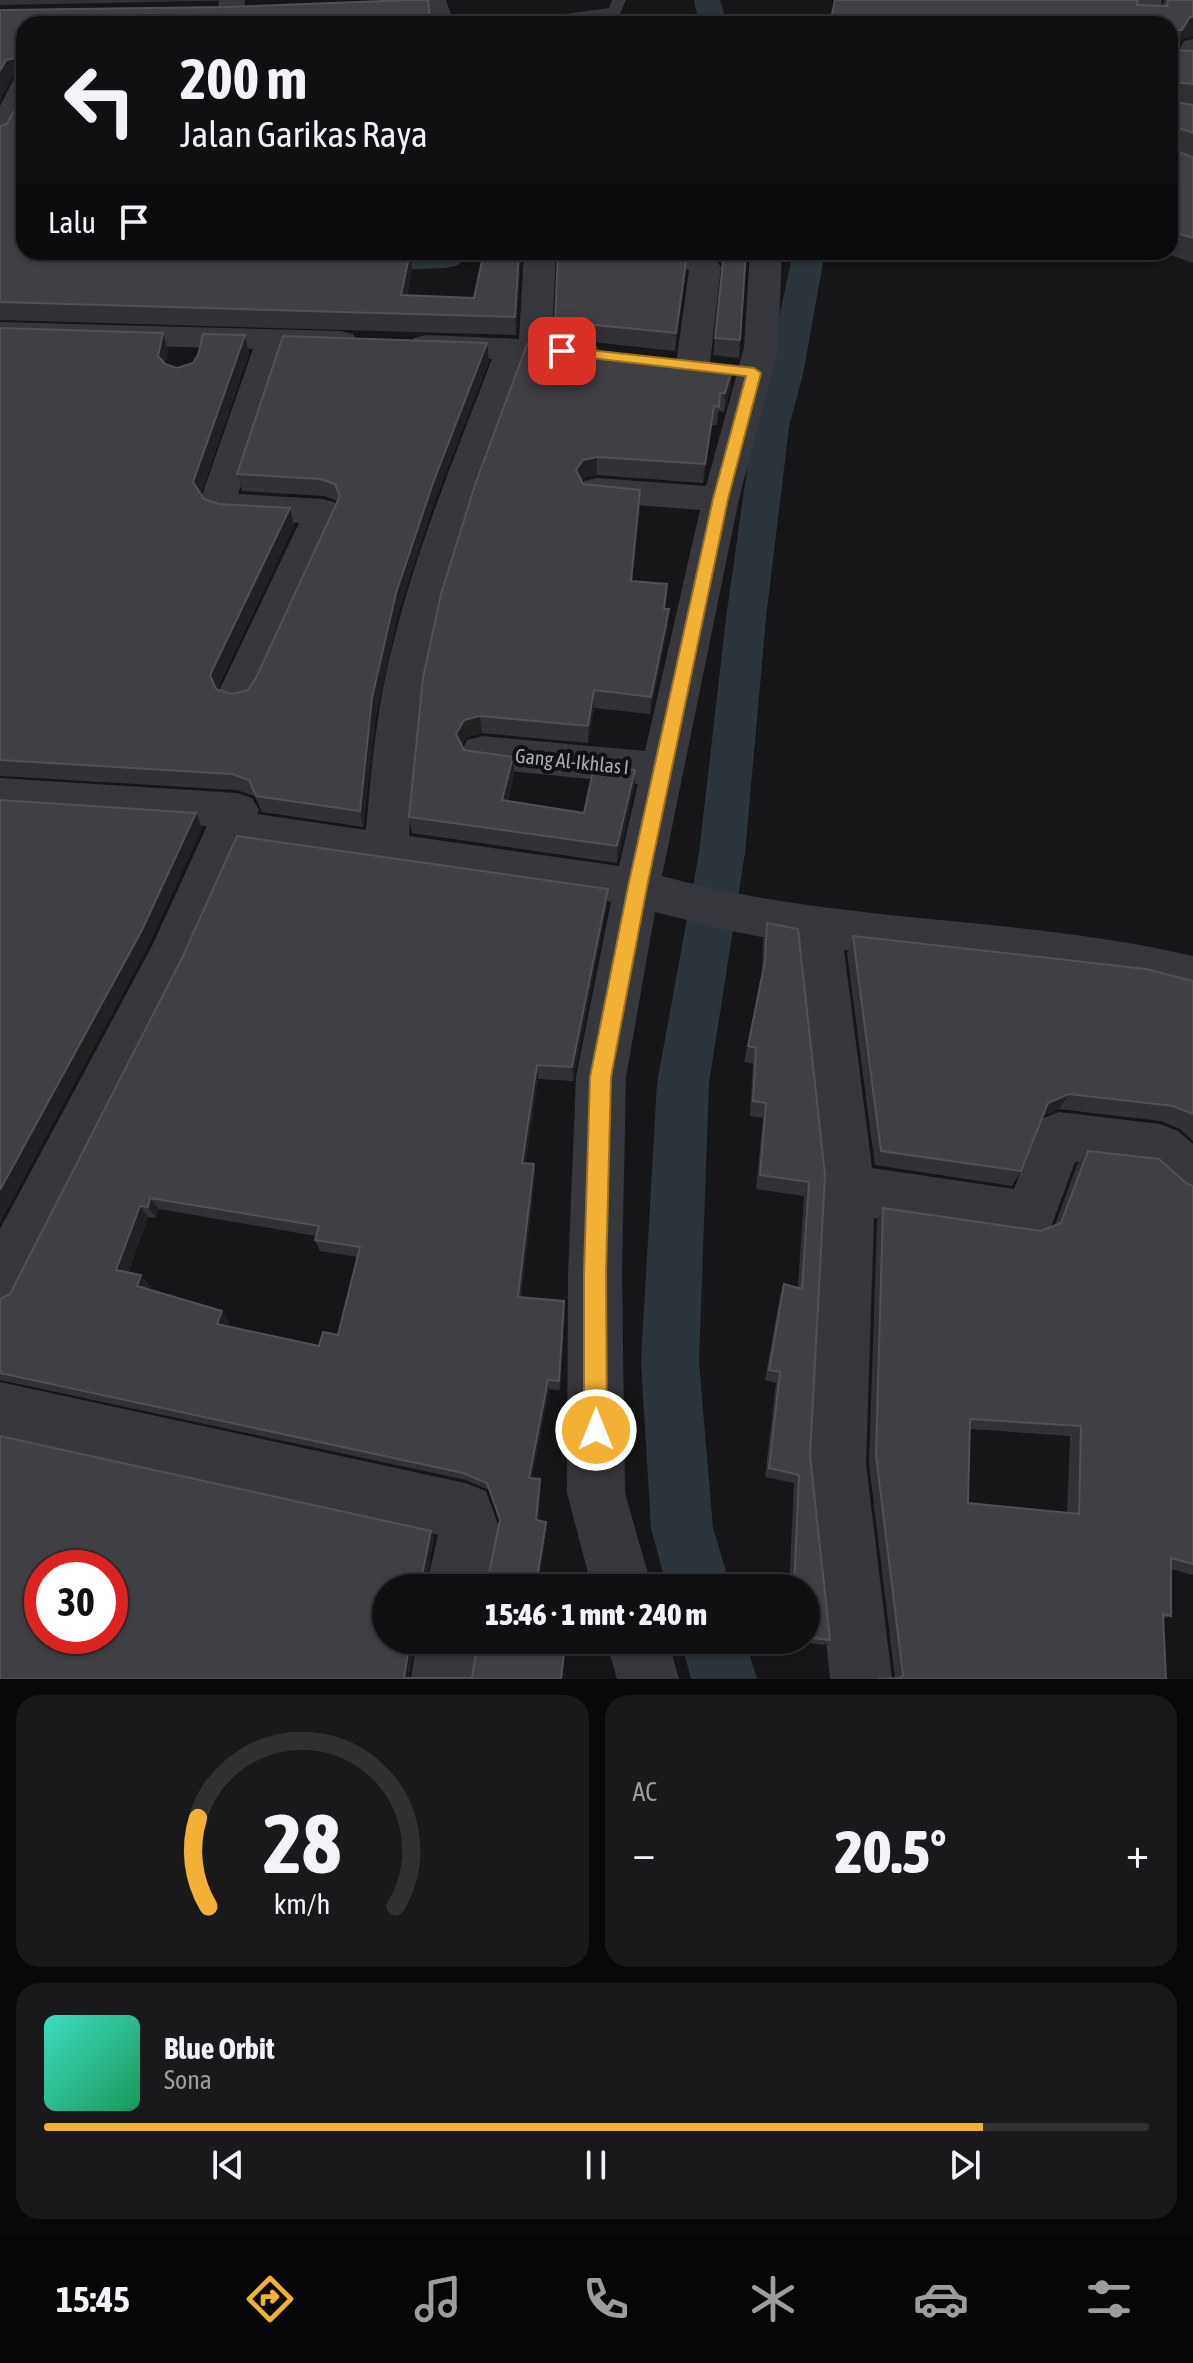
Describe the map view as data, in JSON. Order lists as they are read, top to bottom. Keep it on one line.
{"streets":{"street":["Gang Al-Ikhlas I"]},"page":{"turn":["200 m","Jalan Garikas Raya"],"then":"Lalu","limit":"30","trip":"15:46 · 1 mnt · 240 m","tile":"AC","heat":["−","20.5°","+"],"song":["Blue Orbit","Sona"],"tabs":"15:45","gauge":["28","km/h"]}}
